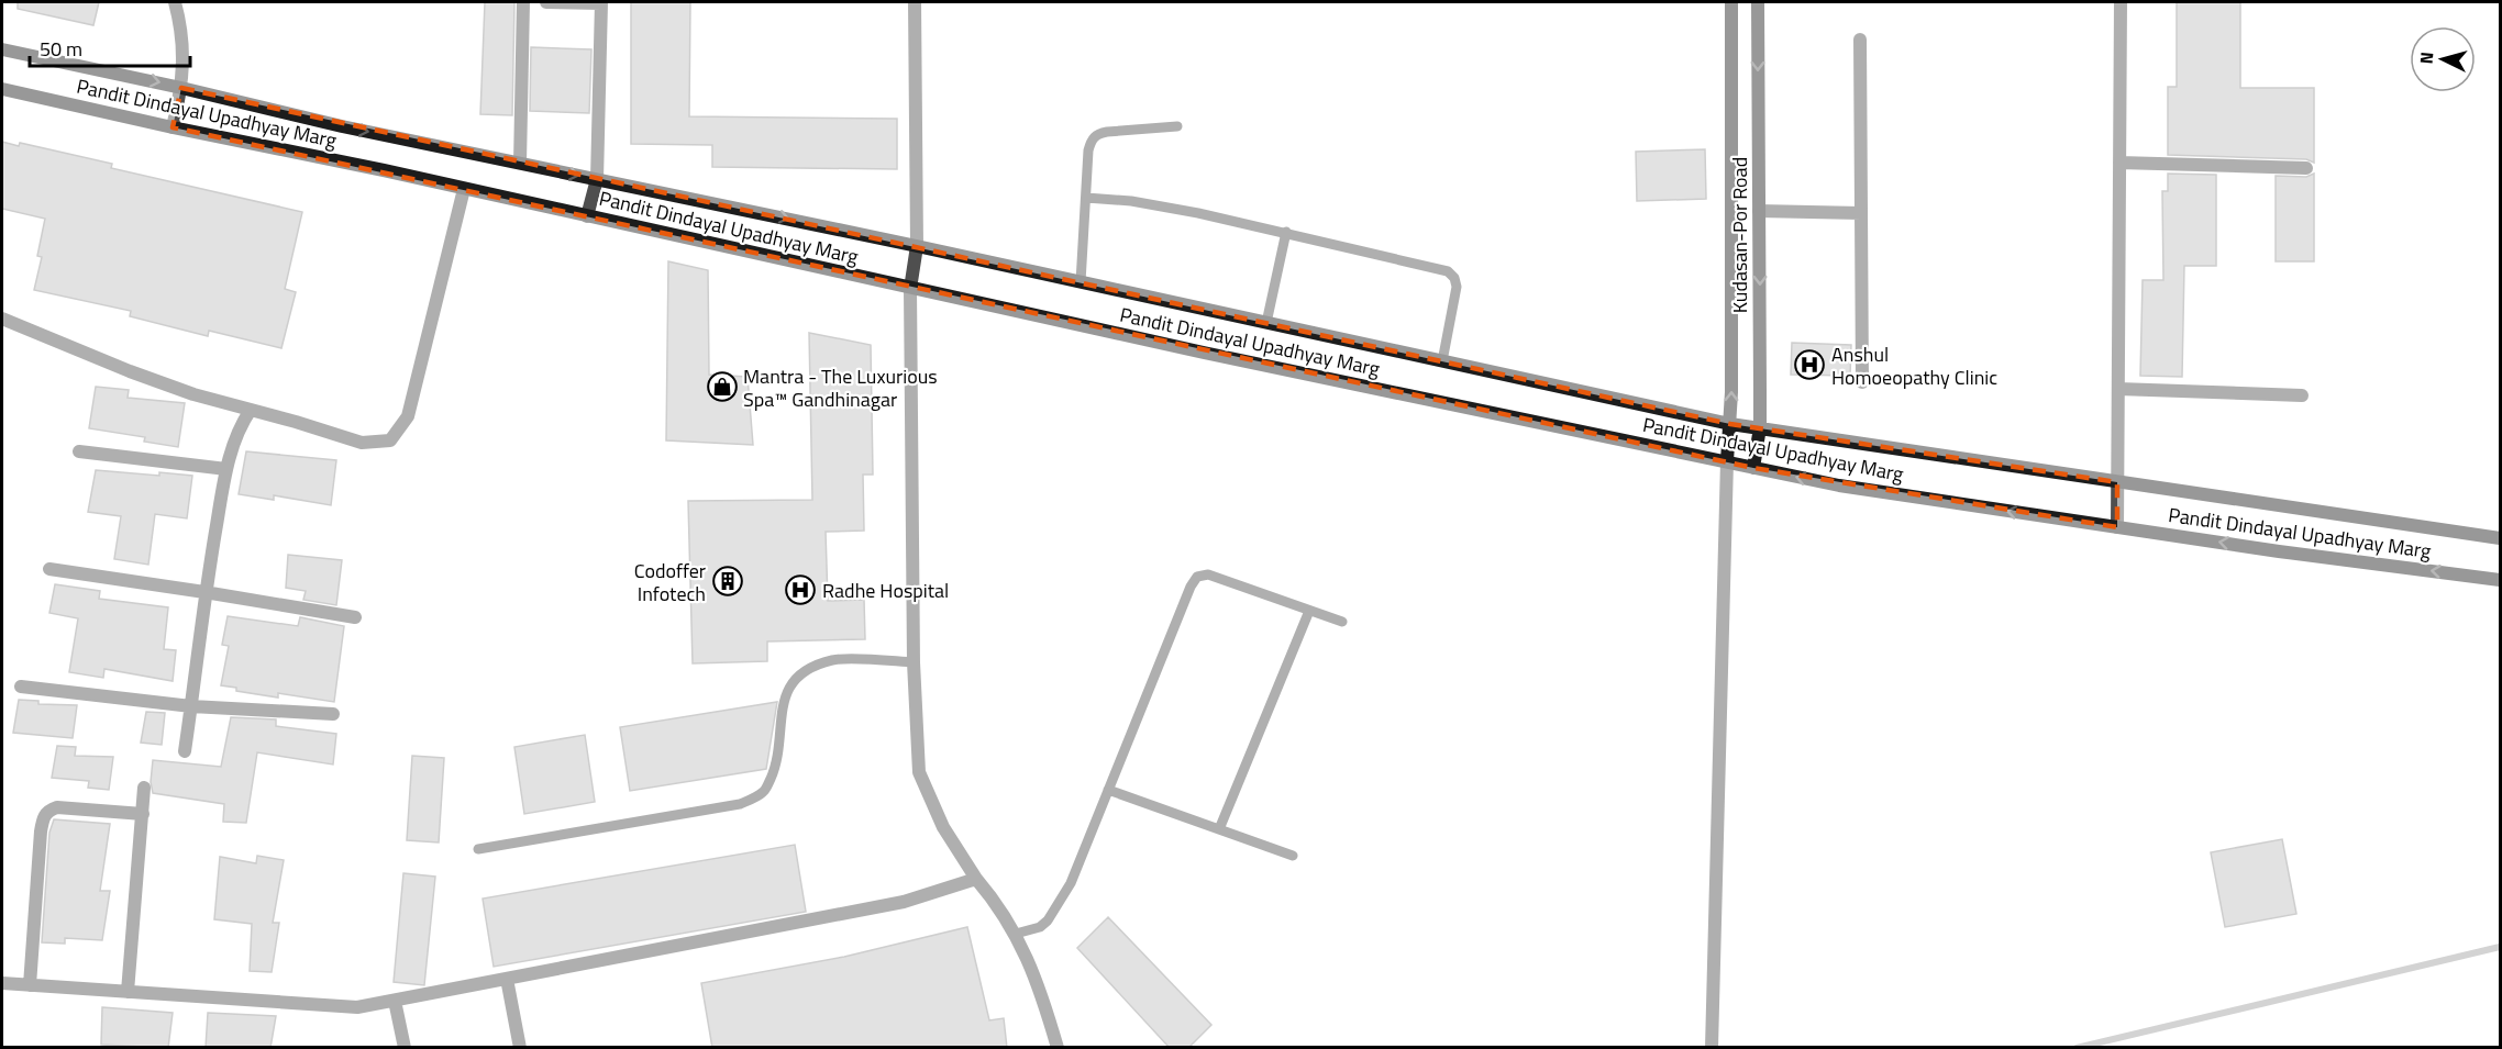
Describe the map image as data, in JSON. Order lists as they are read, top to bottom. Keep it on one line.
{"streets":{"street":["Pandit Dindayal Upadhyay Marg","Kudasan-Por Road"]},"crossings":[["Pandit Dindayal Upadhyay Marg","Kudasan-Por Road"]],"places":{"hospital":["Anshul Homoeopathy Clinic","Radhe Hospital"],"shop":["Mantra - The Luxurious Spa™ Gandhinagar"],"building":["Codoffer Infotech"]},"scale_bar":"50 m","north":"left"}
